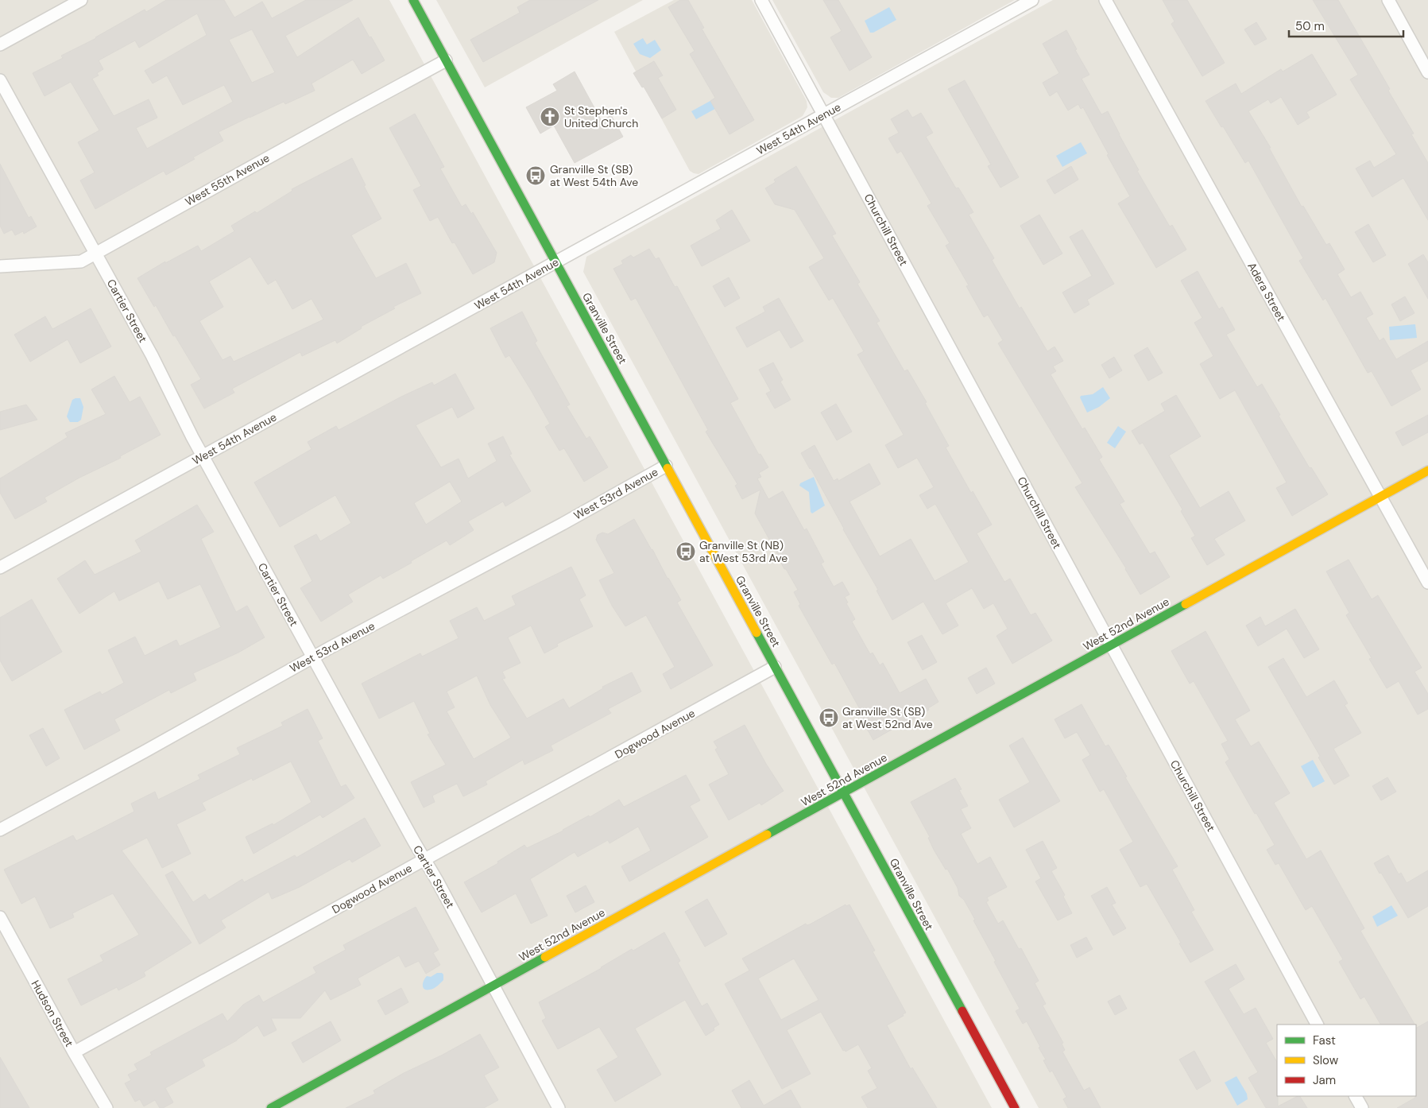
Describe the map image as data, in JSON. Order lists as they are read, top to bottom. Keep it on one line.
{"streets":{"main road":["Granville Street","West 52nd Avenue"],"street":["West 54th Avenue","West 55th Avenue","Churchill Street","Adera Street","Cartier Street","West 53rd Avenue","Dogwood Avenue","Hudson Street"]},"crossings":[["West 54th Avenue","Churchill Street"],["West 54th Avenue","Cartier Street"],["West 54th Avenue","Granville Street"],["West 55th Avenue","Cartier Street"],["West 55th Avenue","Granville Street"],["Churchill Street","West 52nd Avenue"],["Adera Street","West 52nd Avenue"],["Cartier Street","West 53rd Avenue"],["Cartier Street","West 52nd Avenue"],["Cartier Street","Dogwood Avenue"],["Granville Street","West 53rd Avenue"],["Granville Street","West 52nd Avenue"],["Granville Street","Dogwood Avenue"],["Dogwood Avenue","Hudson Street"]],"places":{"church":["St Stephen's United Church"],"bus stop":["Granville St (SB) at West 54th Ave","Granville St (NB) at West 53rd Ave","Granville St (SB) at West 52nd Ave"]},"legend":["Fast","Slow","Jam"],"scale_bar":"50 m"}
